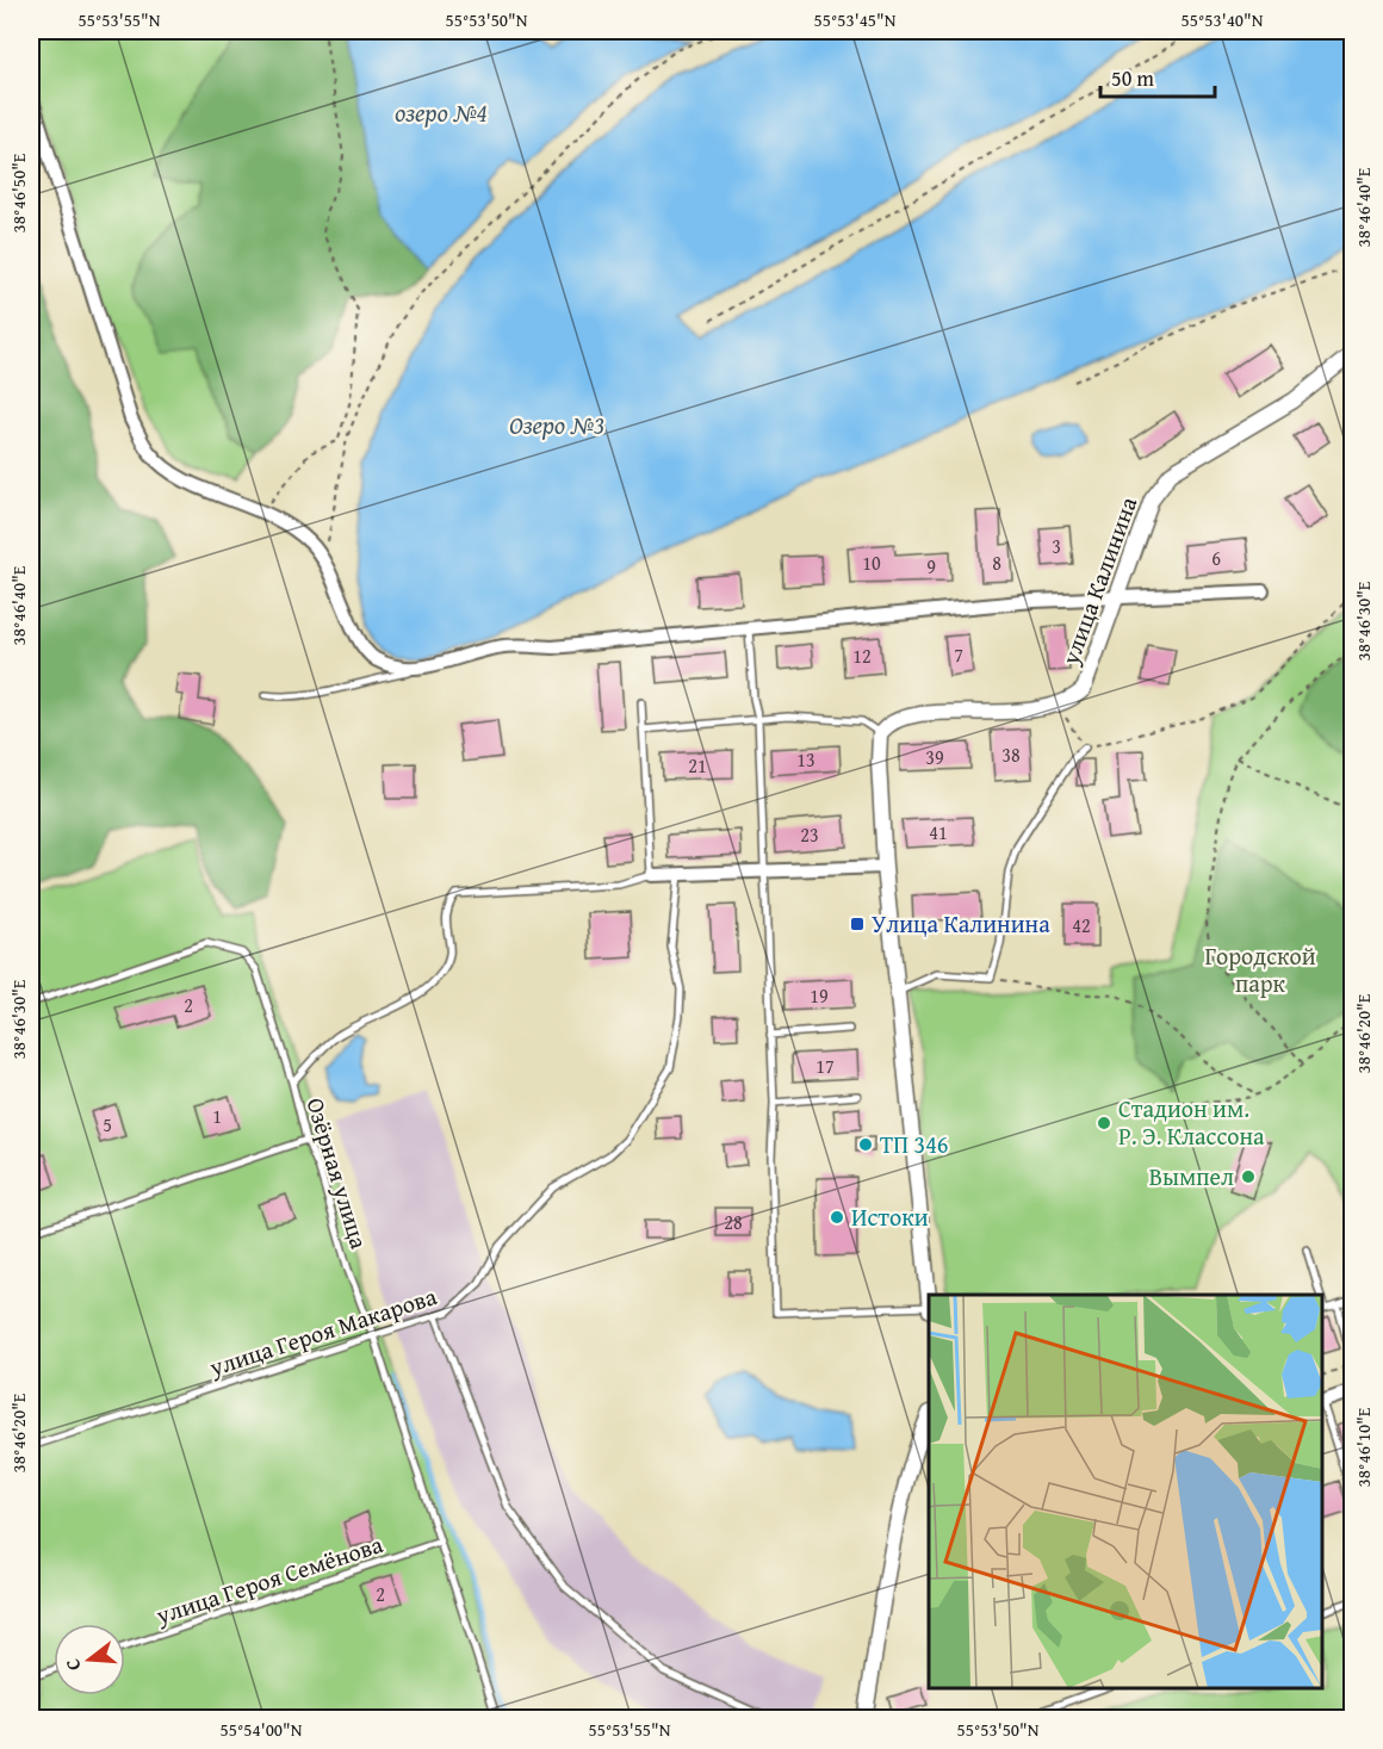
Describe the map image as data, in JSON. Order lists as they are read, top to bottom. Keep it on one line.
{"streets":{"street":["улица Калинина"],"lane":["Озёрная улица","улица Героя Макарова","улица Героя Семёнова"]},"crossings":[["Озёрная улица","улица Героя Макарова"],["Озёрная улица","улица Героя Семёнова"]],"water":["озеро №4","Озеро №3"],"parks":["Городской парк"],"places":{"transit":["Улица Калинина"],"other":["Стадион им. Р. Э. Классона","ТП 346","Вымпел","Истоки"]},"house_numbers":["3","6","10","8","9","7","12","38","39","13","21","41","23","42","19","2","17","1","5","28","2"],"scale_bar":"50 m","north":"left","coordinates":["55°53'55\"N","55°53'50\"N","55°53'45\"N","55°53'40\"N","38°46'50\"E","38°46'40\"E","38°46'30\"E","38°46'20\"E","38°46'10\"E","55°54'00\"N"]}
